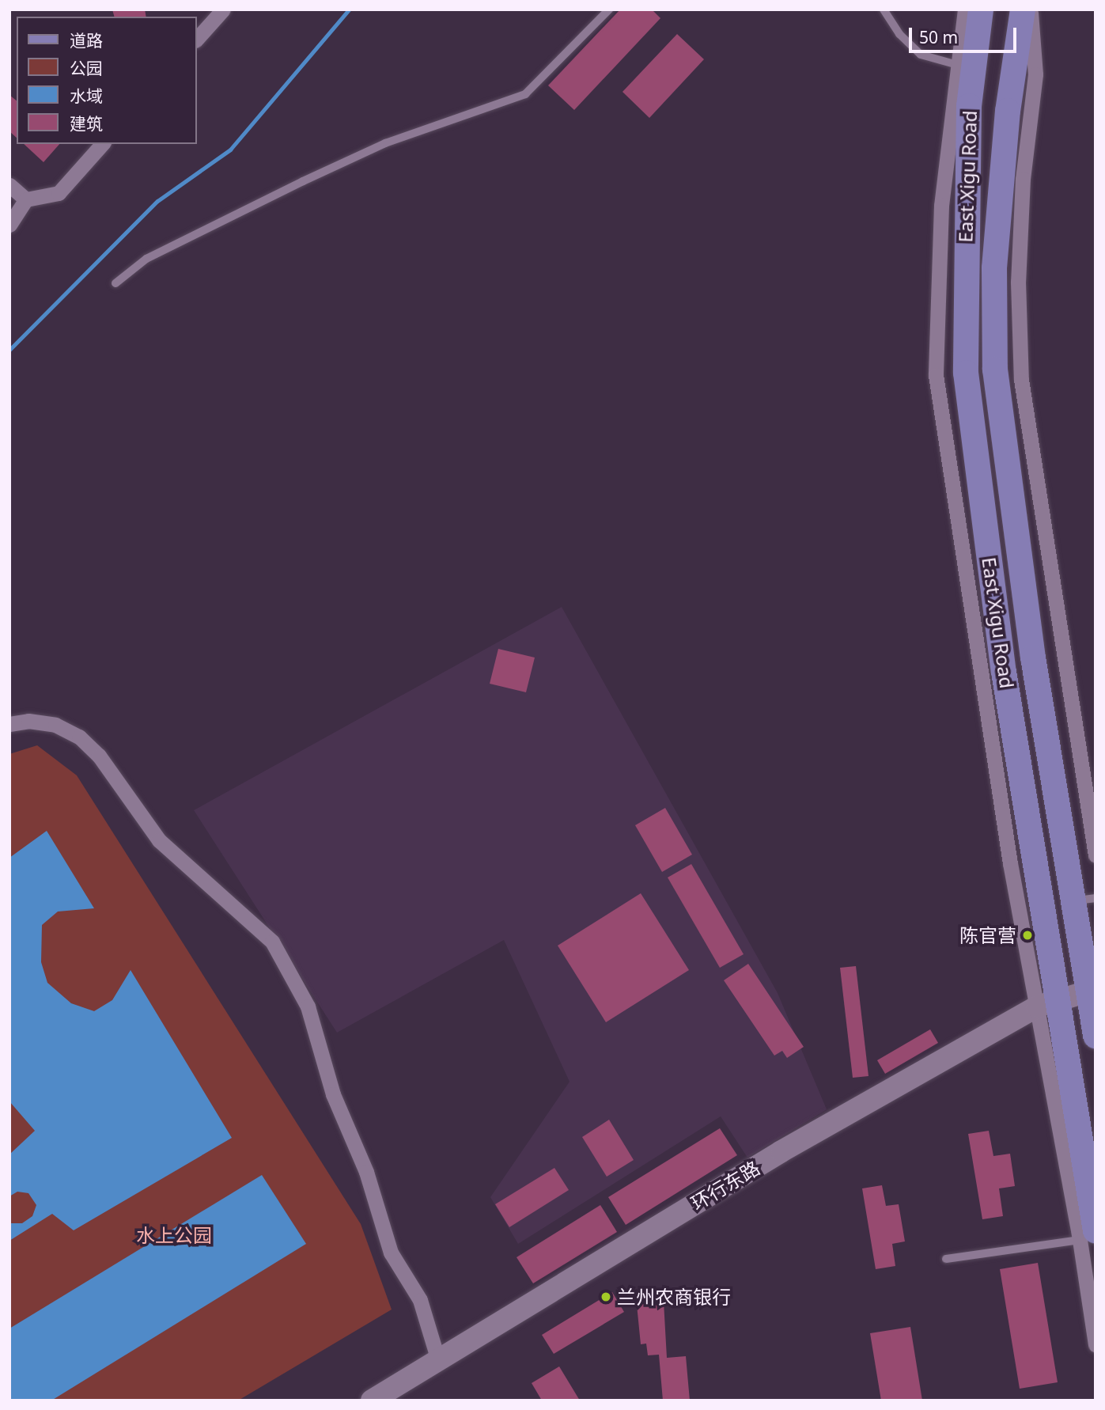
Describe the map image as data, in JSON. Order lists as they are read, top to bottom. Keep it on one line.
{"streets":{"main road":["East Xigu Road"],"street":["环行东路"]},"crossings":[["East Xigu Road","环行东路"]],"parks":["水上公园"],"places":["陈官营","兰州农商银行"],"legend":["道路","公园","水域","建筑"],"scale_bar":"50 m"}
